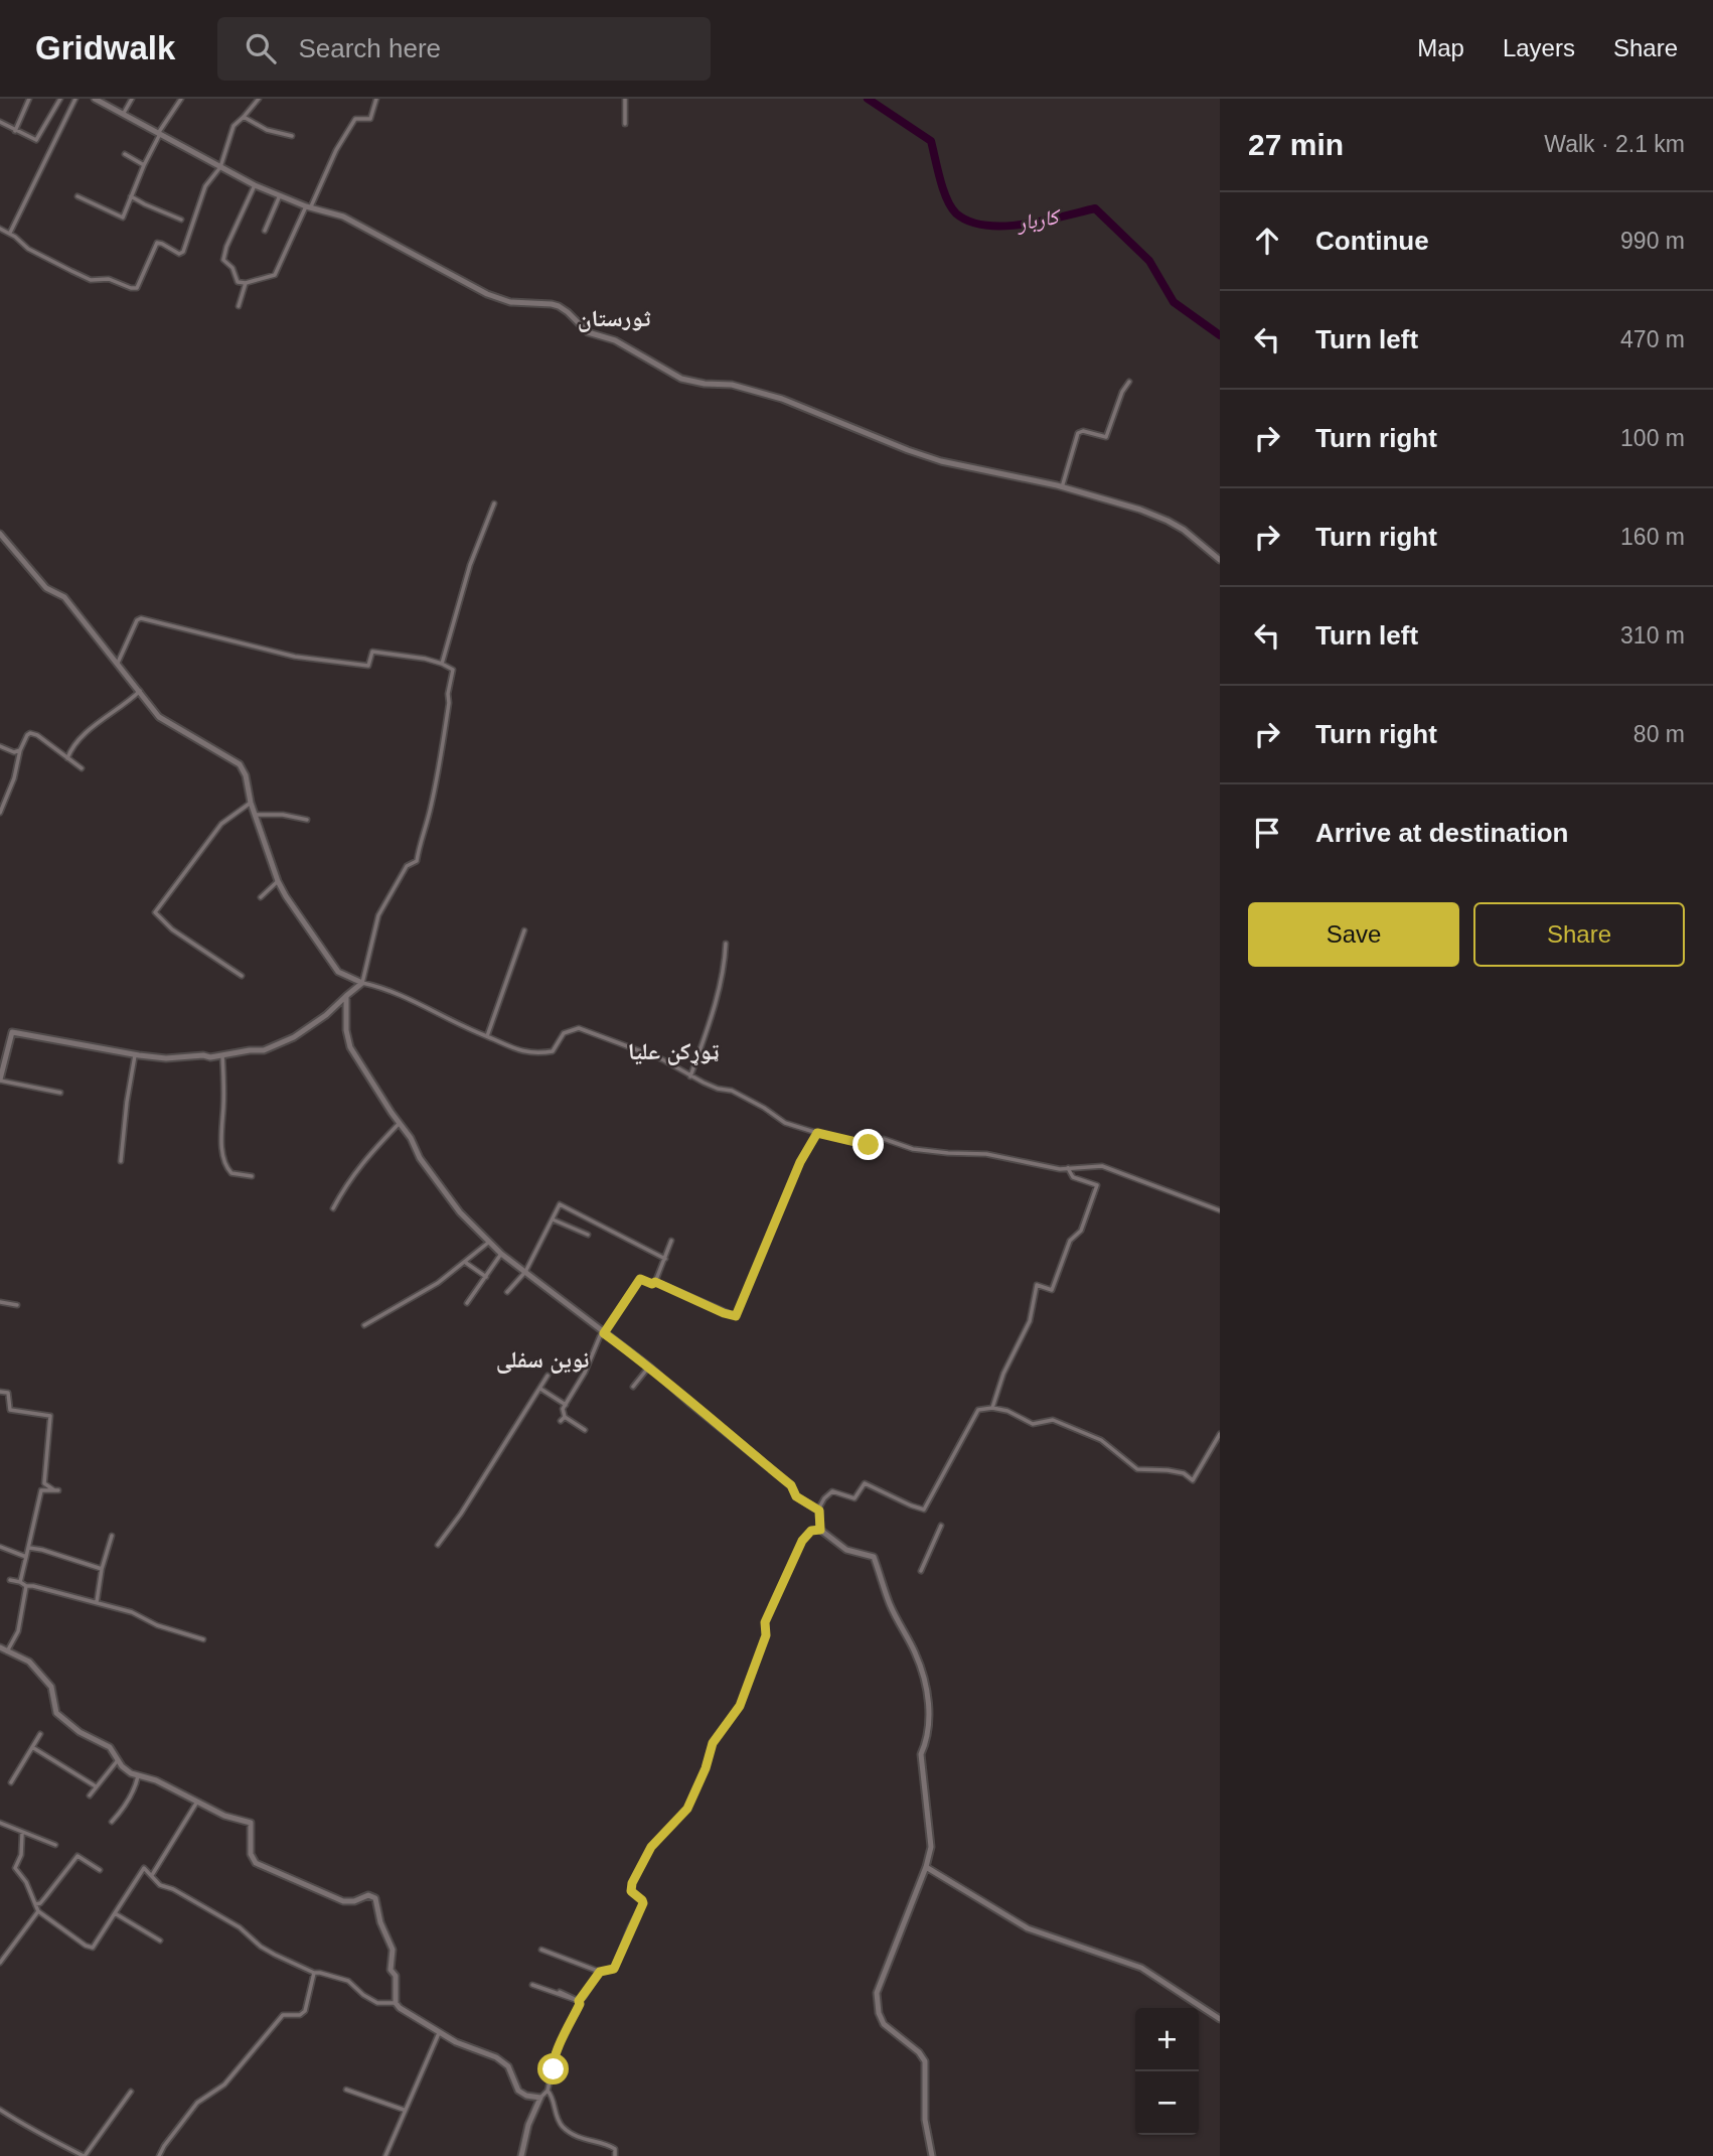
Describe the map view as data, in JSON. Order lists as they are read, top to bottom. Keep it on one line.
{"districts":["ثورستان","ټوړکن علیا","نوین سفلى"],"water":["کاربار"],"page":{"header":"Gridwalk","search":"Search here","nav":["Map","Layers","Share"],"heading":["27 min","Walk · 2.1 km"],"list":[["Continue","990 m"],["Turn left","470 m"],["Turn right","100 m"],["Turn right","160 m"],["Turn left","310 m"],["Turn right","80 m"],"Arrive at destination"],"buttons":["Save","Share"],"map_buttons":["+","−"]}}
